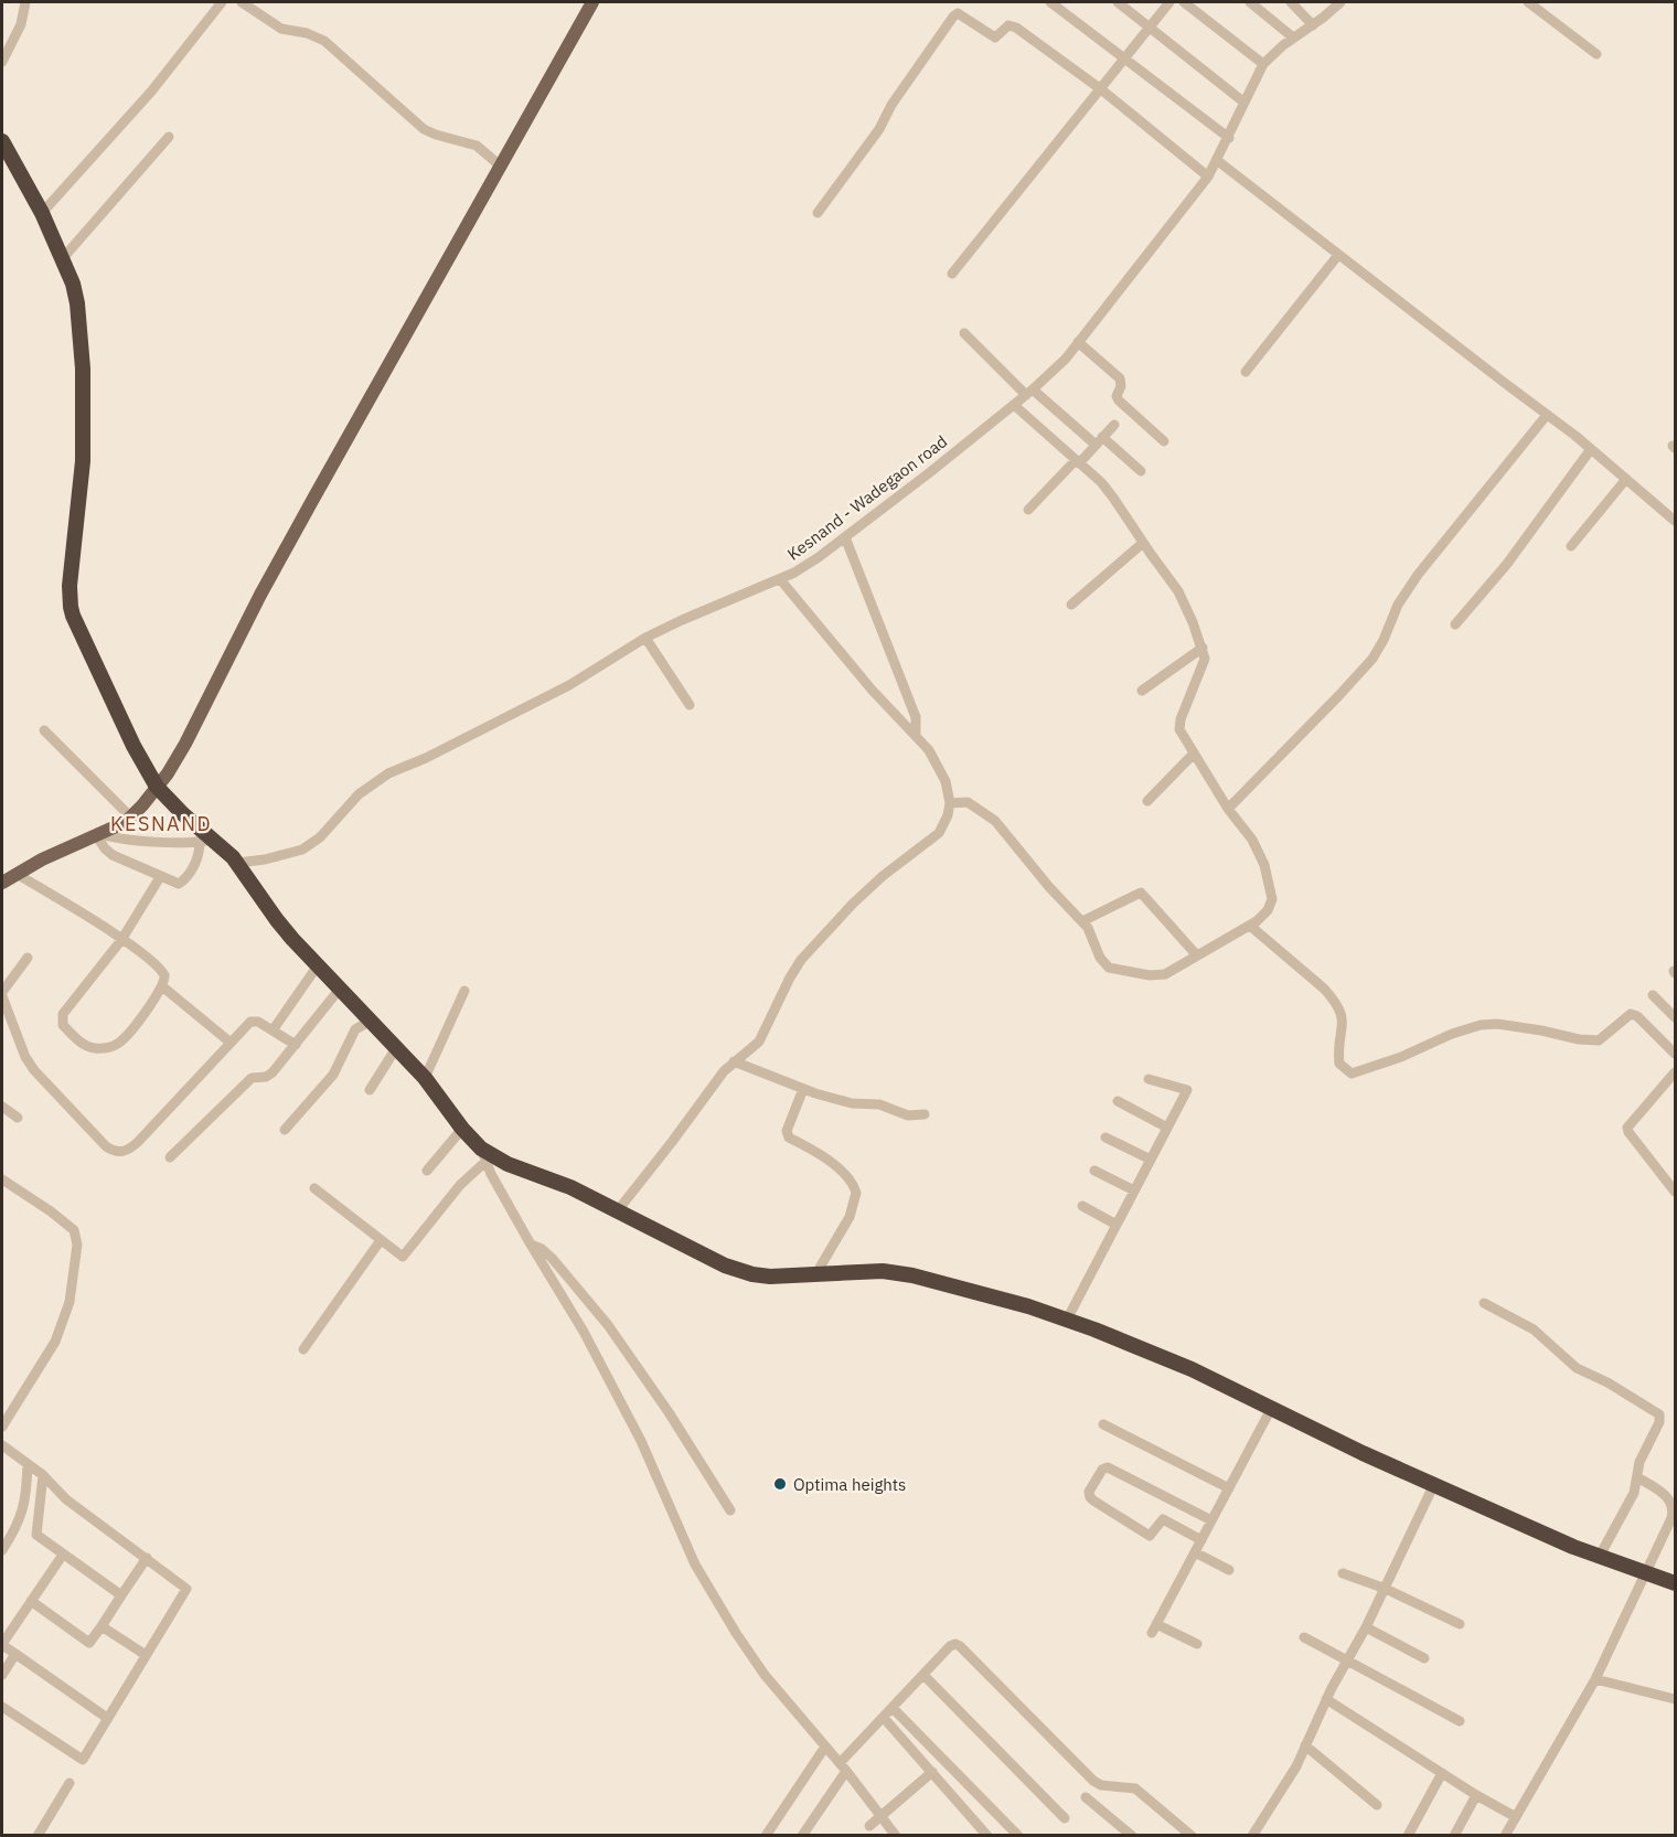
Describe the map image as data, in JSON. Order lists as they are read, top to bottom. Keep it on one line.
{"streets":{"street":["Kesnand - Wadegaon road"]},"districts":["KESNAND"],"places":["Optima heights"]}
